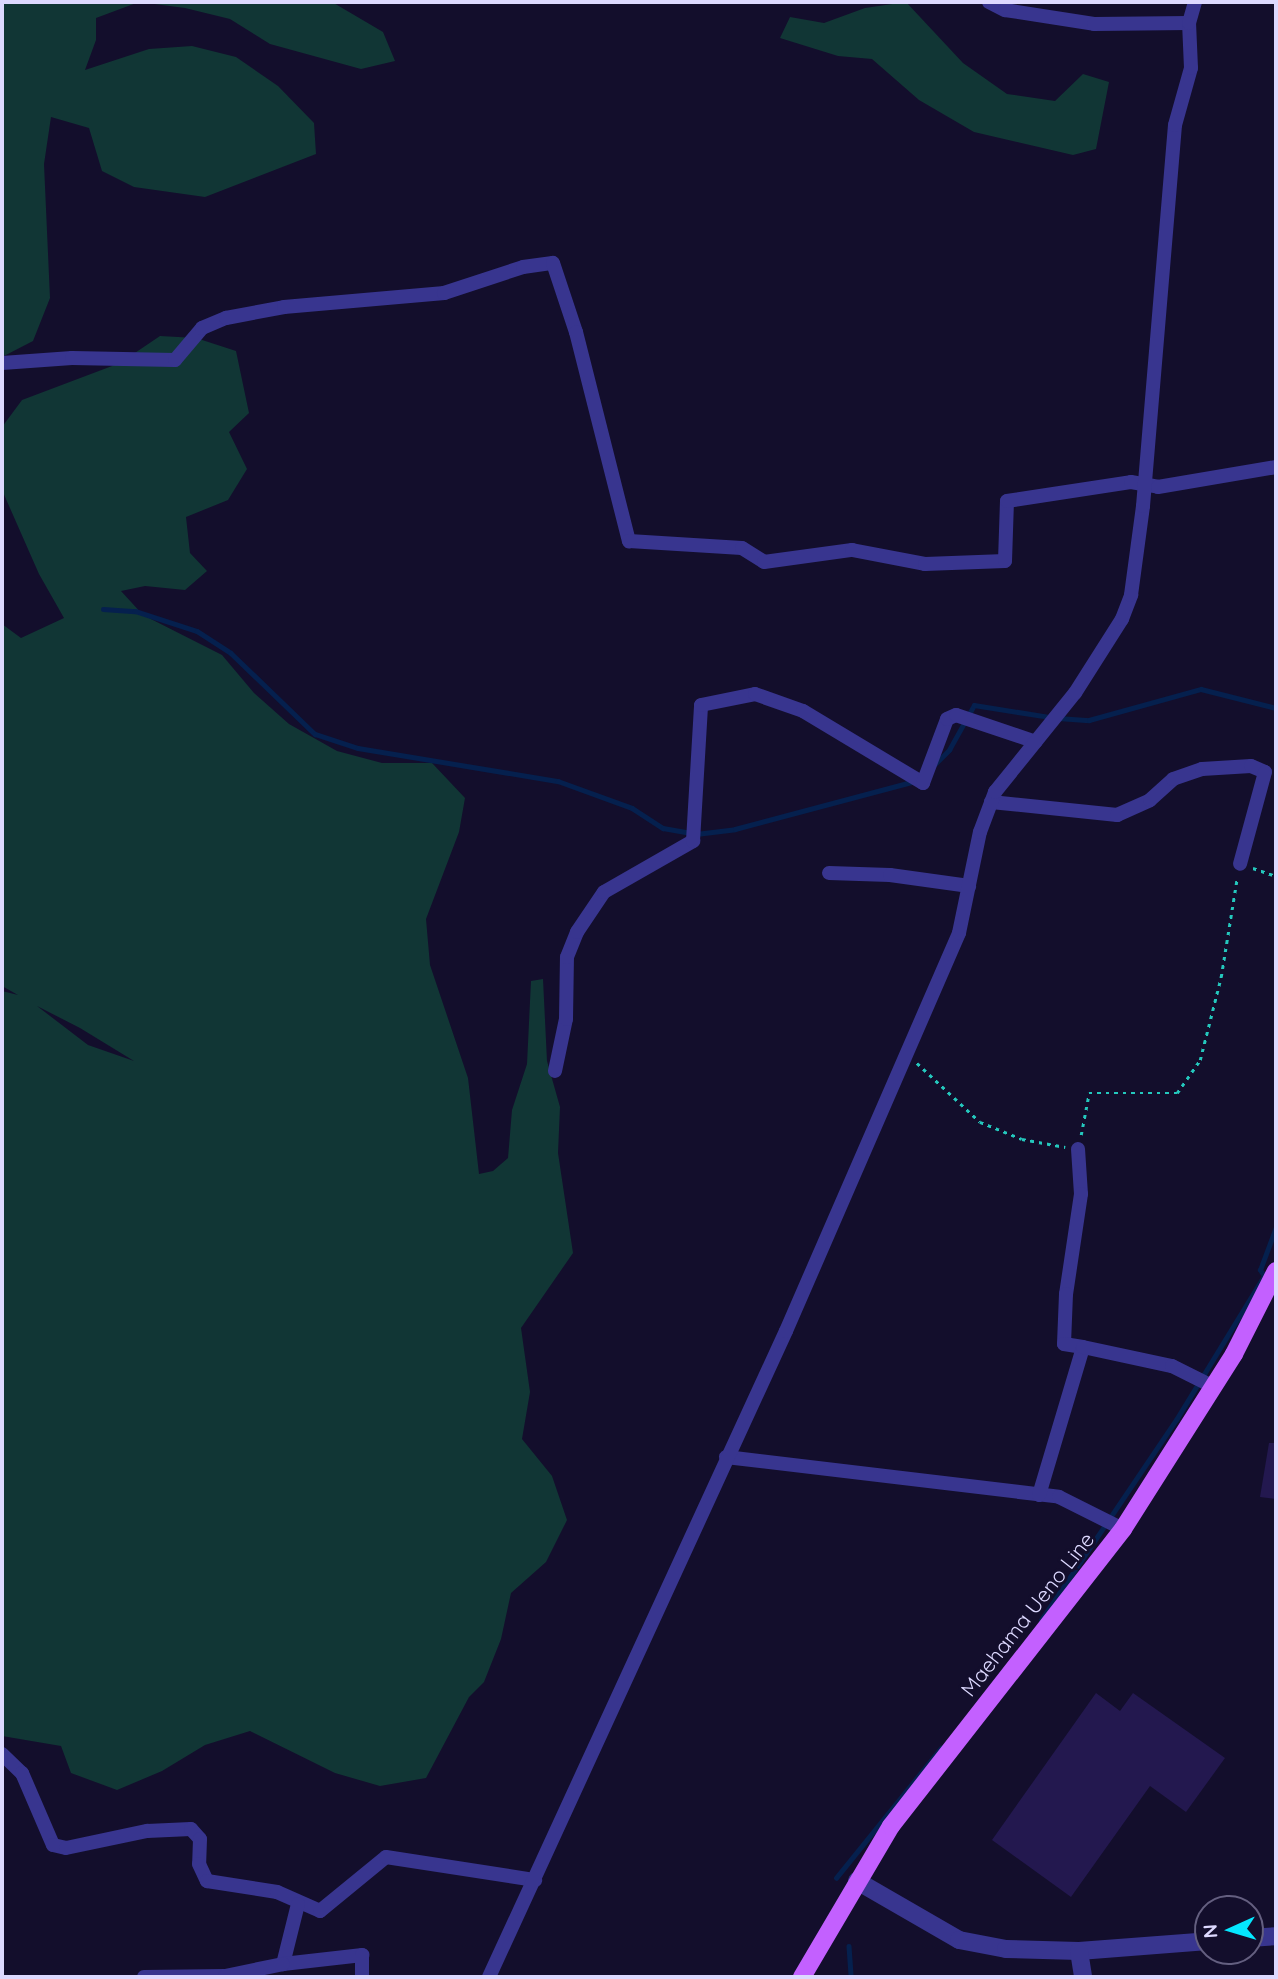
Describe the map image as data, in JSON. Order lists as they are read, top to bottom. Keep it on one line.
{"streets":{"main road":["Maehama Ueno Line"]},"north":"left"}
